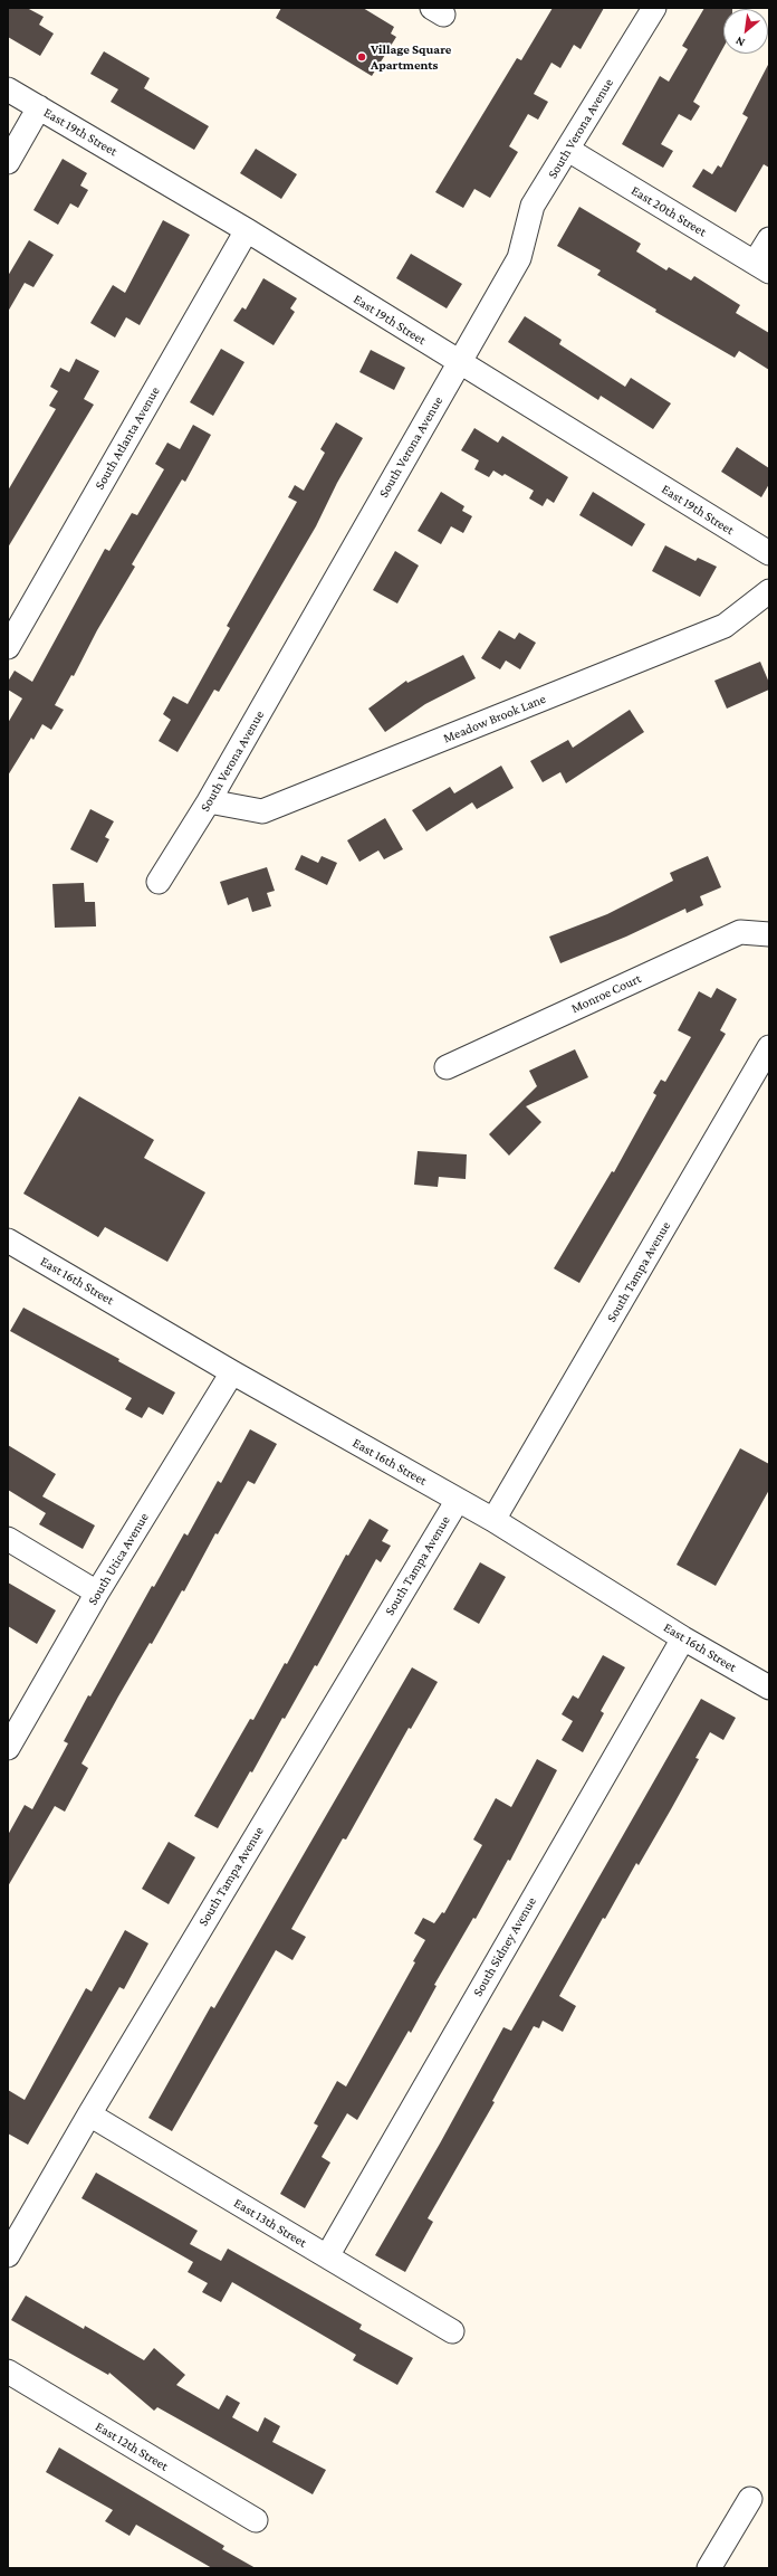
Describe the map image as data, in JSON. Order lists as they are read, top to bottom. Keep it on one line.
{"streets":{"street":["South Verona Avenue","East 19th Street","East 20th Street","South Atlanta Avenue","Meadow Brook Lane","Monroe Court","South Tampa Avenue","East 16th Street","South Utica Avenue","South Sidney Avenue","East 13th Street","East 12th Street"]},"crossings":[["South Verona Avenue","East 19th Street"],["South Verona Avenue","East 20th Street"],["South Verona Avenue","Meadow Brook Lane"],["East 19th Street","South Atlanta Avenue"],["South Tampa Avenue","East 16th Street"],["South Tampa Avenue","East 13th Street"],["East 16th Street","South Utica Avenue"],["East 16th Street","South Sidney Avenue"],["South Sidney Avenue","East 13th Street"]],"places":["Village Square Apartments"],"north":"bottom left"}
